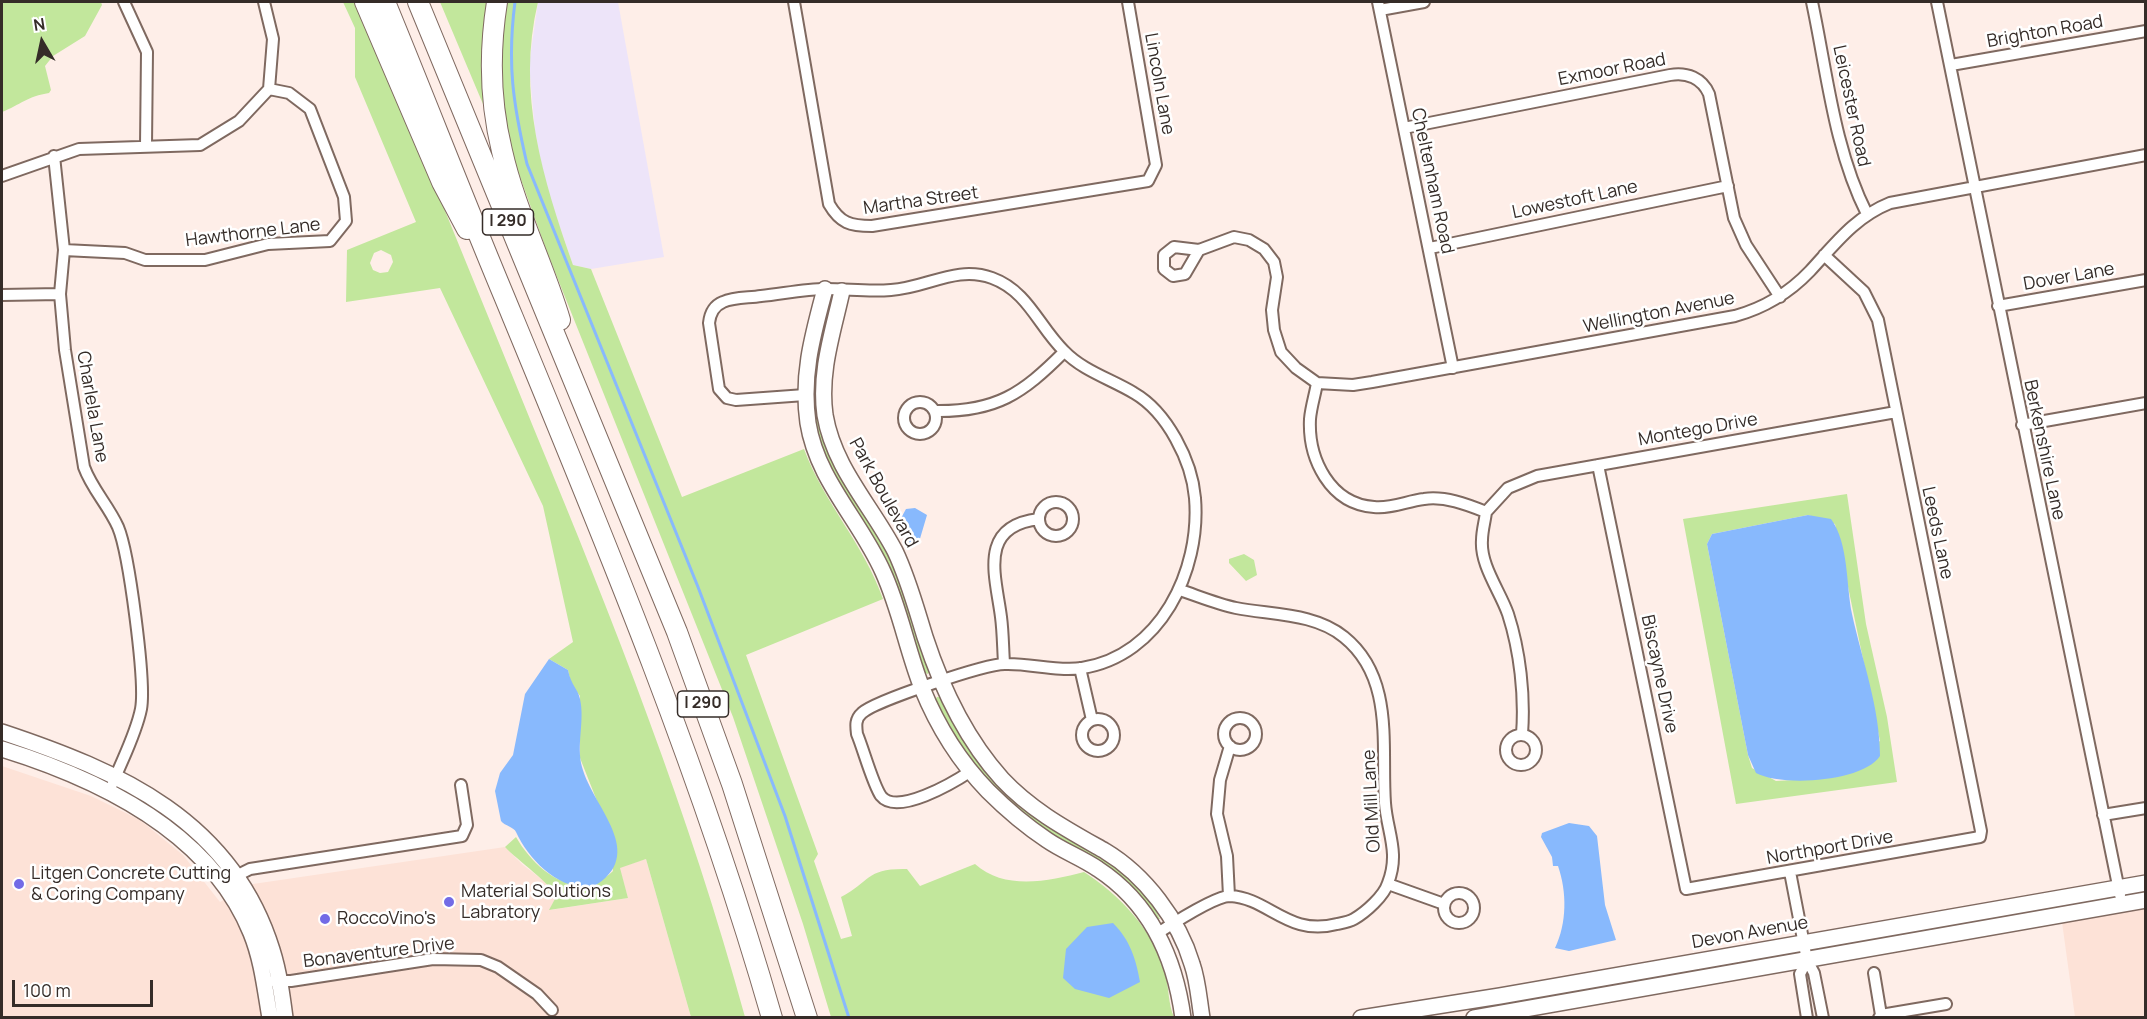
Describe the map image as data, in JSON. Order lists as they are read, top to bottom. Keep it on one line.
{"streets":{"highway":["I 290"],"main road":["Park Boulevard","Devon Avenue"],"street":["Brighton Road","Exmoor Road","Lincoln Lane","Leicester Road","Cheltenham Road","Lowestoft Lane","Martha Street","Hawthorne Lane","Dover Lane","Wellington Avenue","Charlela Lane","Montego Drive","Berkenshire Lane","Leeds Lane","Biscayne Drive","Old Mill Lane","Northport Drive","Bonaventure Drive"]},"crossings":[["Brighton Road","Berkenshire Lane"],["Exmoor Road","Cheltenham Road"],["Exmoor Road","Lowestoft Lane"],["Exmoor Road","Wellington Avenue"],["Lincoln Lane","Martha Street"],["Leicester Road","Wellington Avenue"],["Cheltenham Road","Lowestoft Lane"],["Cheltenham Road","Wellington Avenue"],["Hawthorne Lane","Charlela Lane"],["Dover Lane","Berkenshire Lane"],["Wellington Avenue","Berkenshire Lane"],["Wellington Avenue","Leeds Lane"],["Montego Drive","Leeds Lane"],["Montego Drive","Biscayne Drive"],["Berkenshire Lane","Devon Avenue"],["Leeds Lane","Northport Drive"],["Biscayne Drive","Northport Drive"]],"places":["Litgen Concrete Cutting & Coring Company","Material Solutions Labratory","RoccoVino's"],"scale_bar":"100 m","north":"top"}
